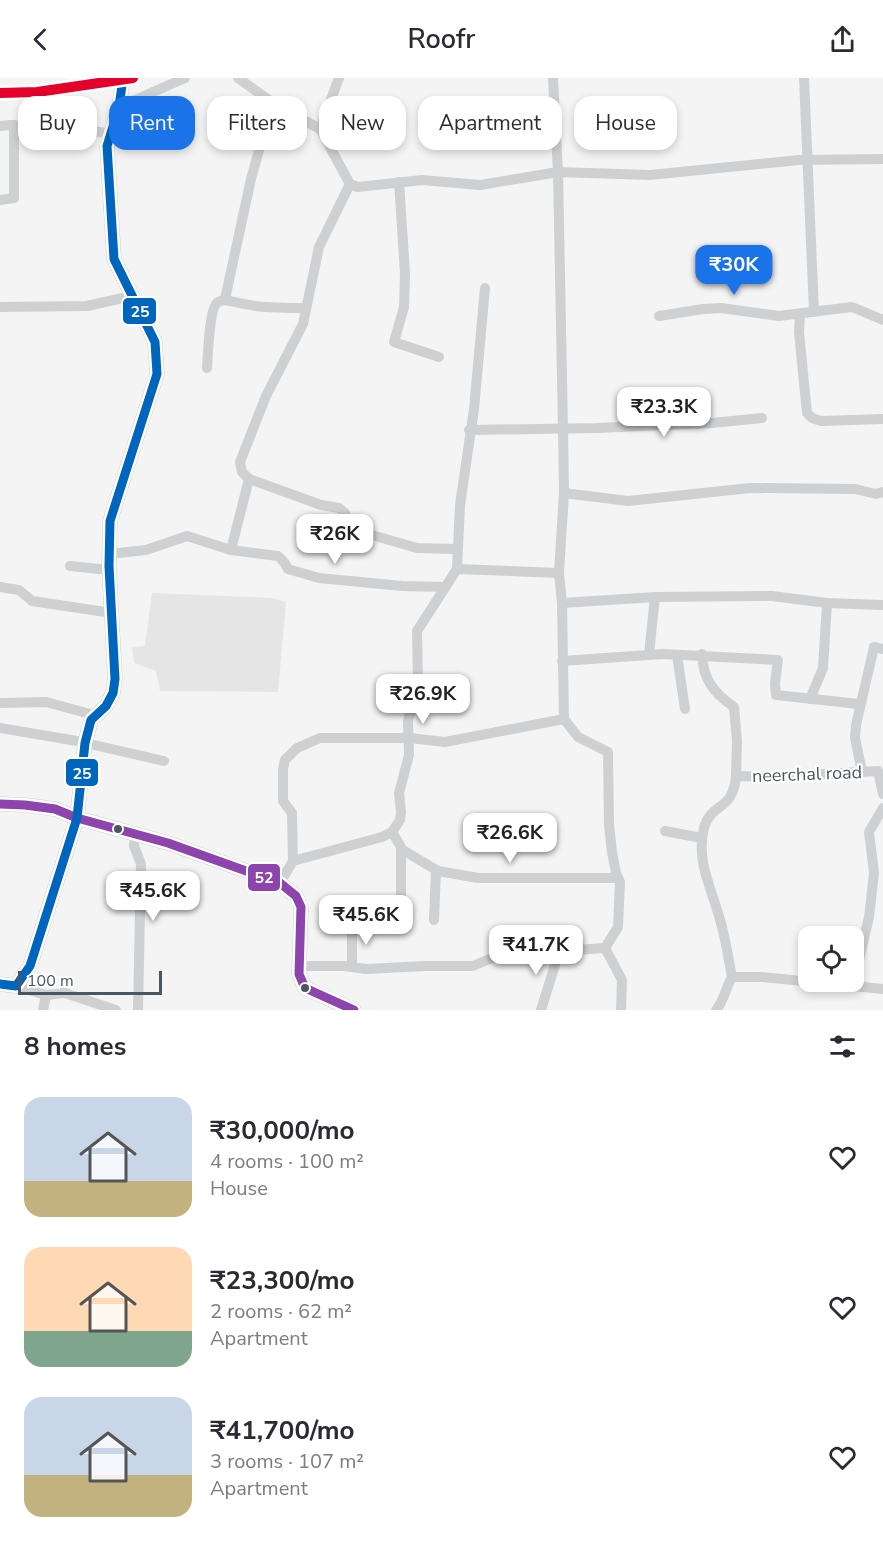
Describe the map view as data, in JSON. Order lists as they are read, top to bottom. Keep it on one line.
{"streets":{"street":["neerchal road"]},"lines":["transit line 25","transit line 52"],"scale_bar":"100 m","page":{"header":"Roofr","chip":["Buy","Rent","Filters","New","Apartment","House"],"price":["₹30K","₹23.3K","₹26K","₹26.9K","₹26.6K","₹45.6K","₹45.6K","₹41.7K"],"scale":"100 m","heading":"8 homes","list":[{"name":"₹30,000/mo","note":"4 rooms · 100 m² · House"},{"name":"₹23,300/mo","note":"2 rooms · 62 m² · Apartment"},{"name":"₹41,700/mo","note":"3 rooms · 107 m² · Apartment"}]}}
